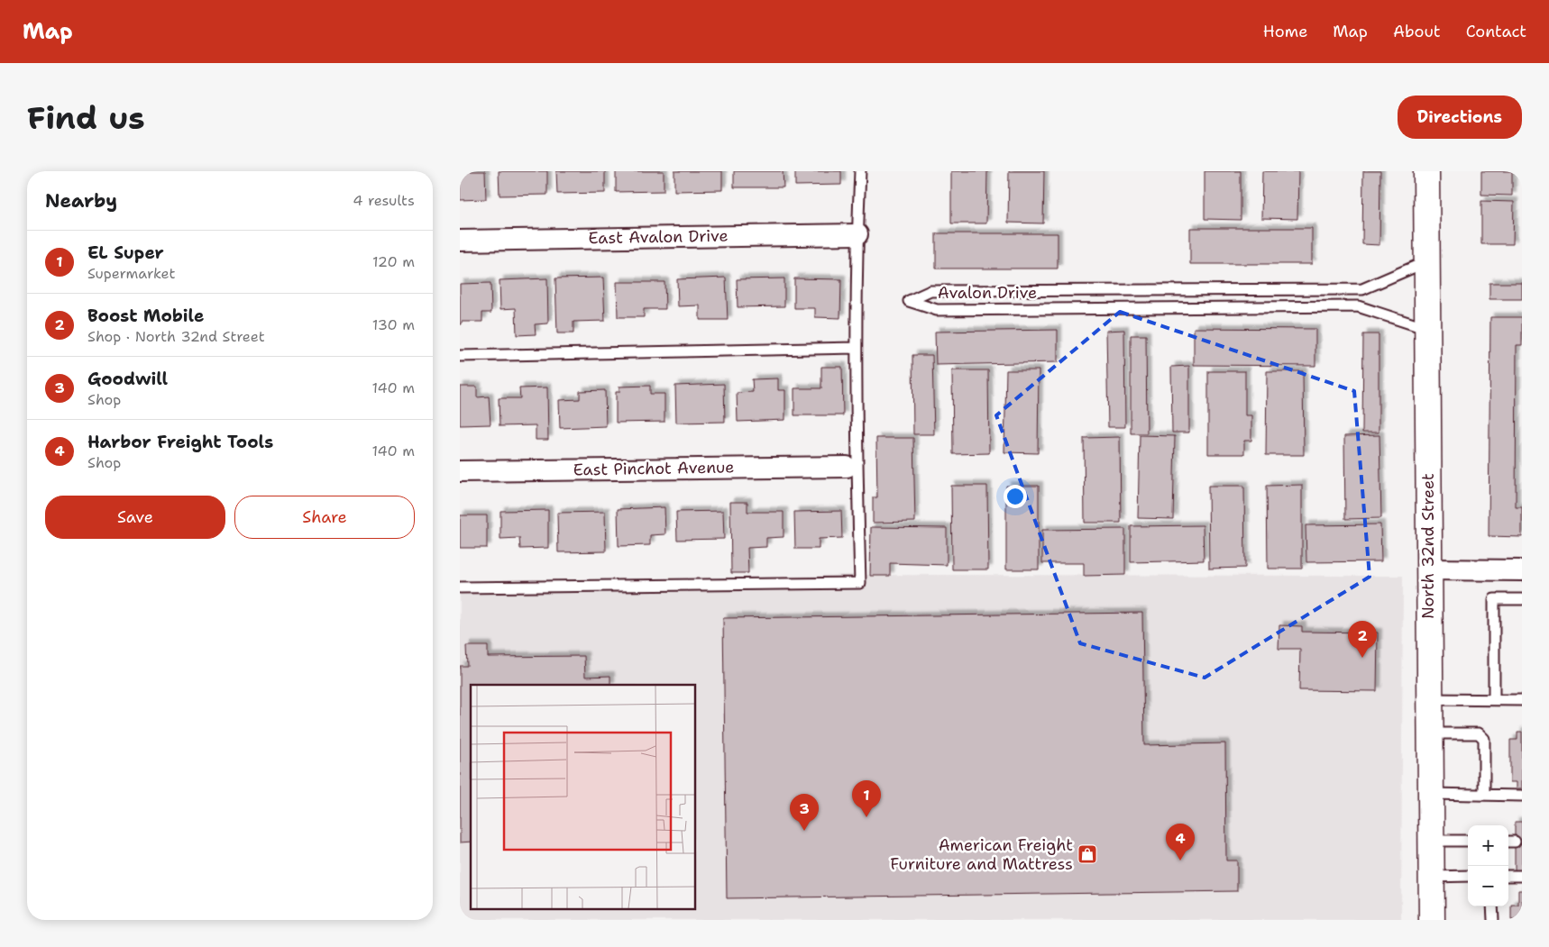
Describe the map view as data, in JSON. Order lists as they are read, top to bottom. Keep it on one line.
{"streets":{"main road":["North 32nd Street"],"street":["East Avalon Drive","East Pinchot Avenue"],"lane":["Avalon Drive"]},"crossings":[["Avalon Drive","North 32nd Street"]],"places":{"shop":["American Freight Furniture and Mattress"]},"page":{"header":"Map","nav":["Home","Map","About","Contact"],"buttons":["Directions",["Save","Share"]],"title":"Find us","heading":["Nearby","4 results"],"list":[{"mark":"1","name":"EL Super","note":"Supermarket","value":"120 m"},{"mark":"2","name":"Boost Mobile","note":"Shop · North 32nd Street","value":"130 m"},{"mark":"3","name":"Goodwill","note":"Shop","value":"140 m"},{"mark":"4","name":"Harbor Freight Tools","note":"Shop","value":"140 m"}],"pins":["2","1","3","4"],"map_buttons":["+","−"]}}
